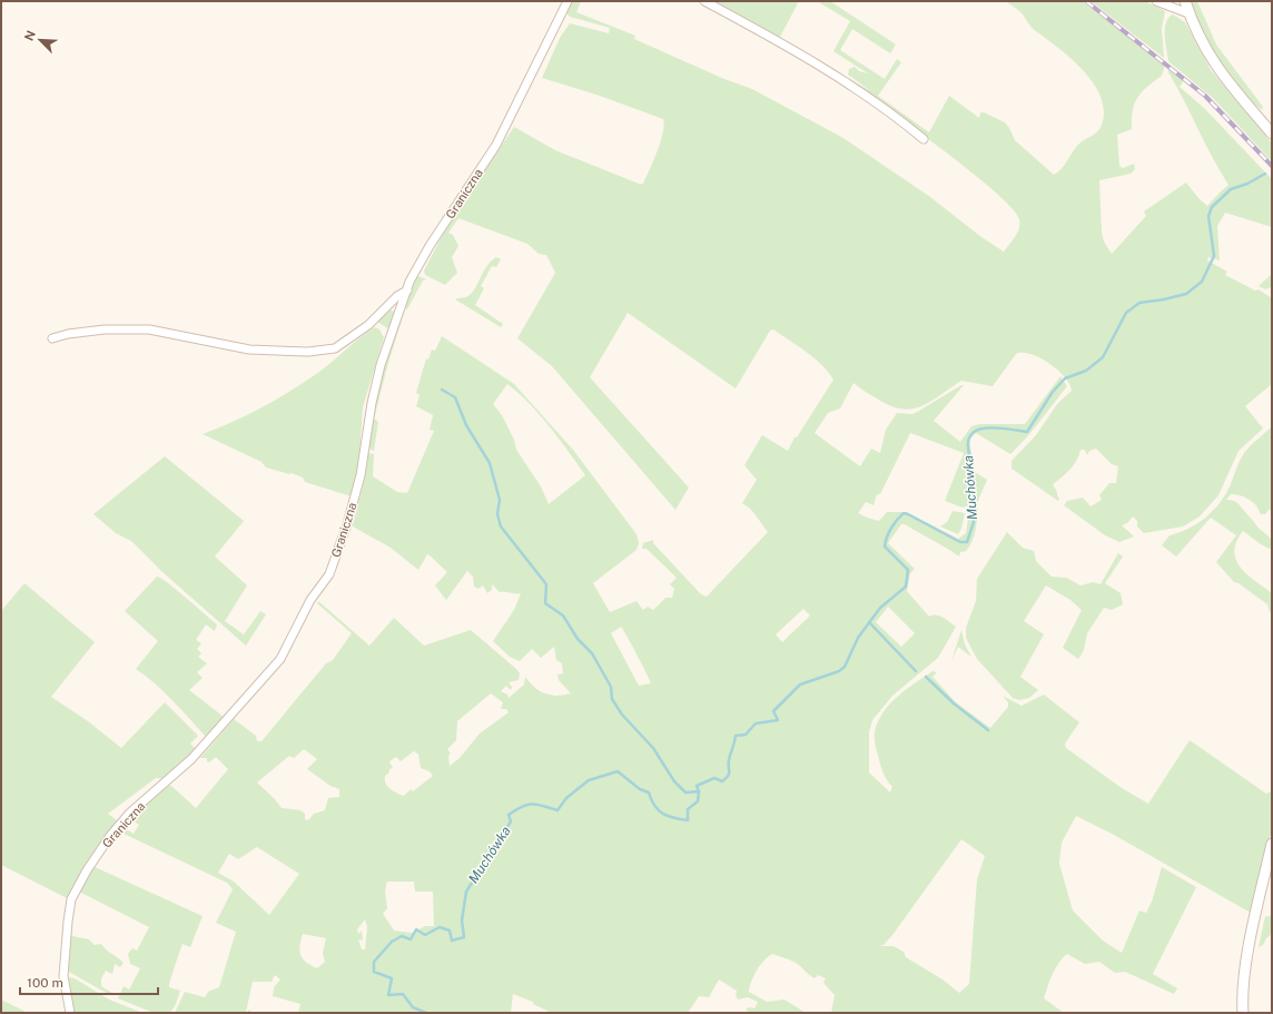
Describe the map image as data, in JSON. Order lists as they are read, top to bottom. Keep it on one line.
{"streets":{"street":["Graniczna"]},"water":["Muchówka"],"scale_bar":"100 m","north":"top left"}
